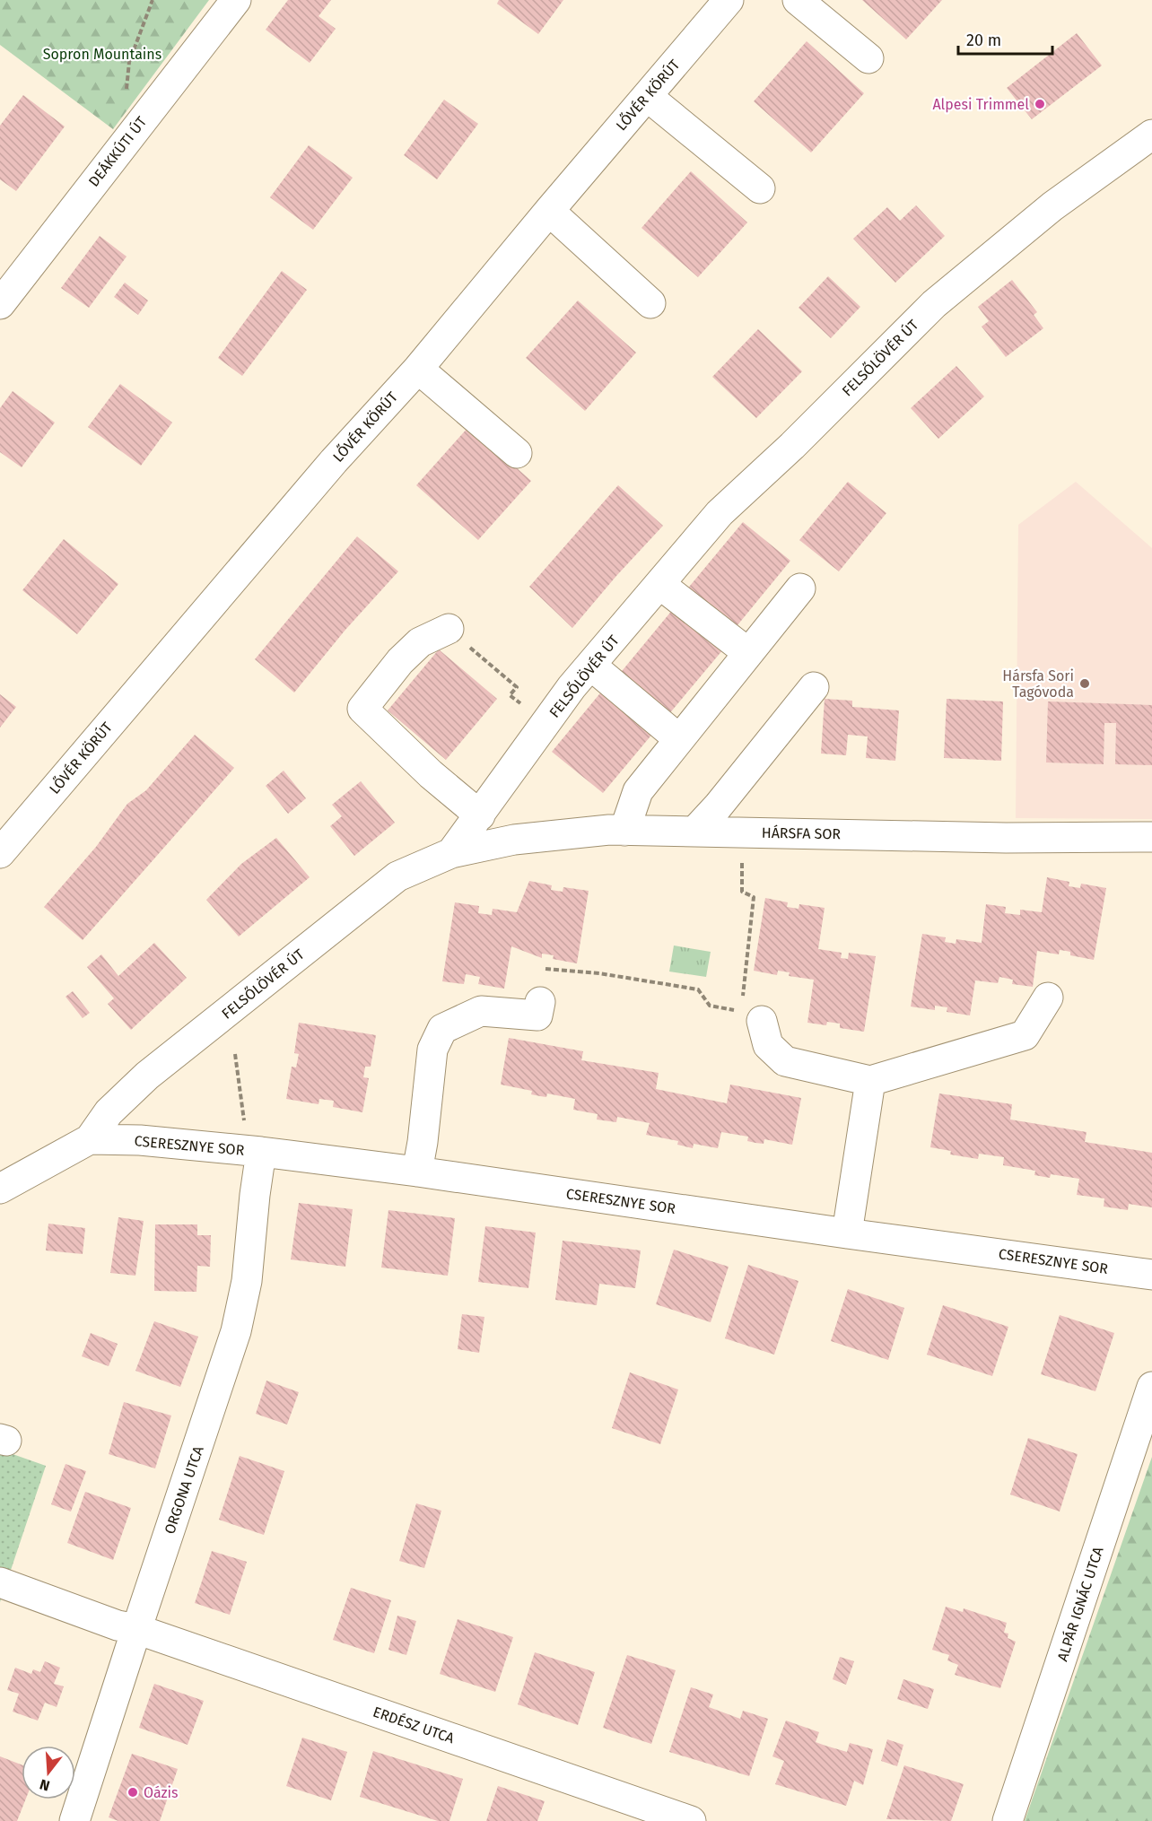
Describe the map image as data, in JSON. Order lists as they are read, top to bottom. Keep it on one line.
{"streets":{"street":["LŐVÉR KÖRÚT","DEÁKKÚTI ÚT","FELSŐLÖVÉR ÚT","HÁRSFA SOR","CSERESZNYE SOR","ORGONA UTCA","ALPÁR IGNÁC UTCA","ERDÉSZ UTCA"]},"crossings":[["FELSŐLÖVÉR ÚT","HÁRSFA SOR"],["FELSŐLÖVÉR ÚT","CSERESZNYE SOR"],["CSERESZNYE SOR","ORGONA UTCA"],["ORGONA UTCA","ERDÉSZ UTCA"]],"parks":["Sopron Mountains"],"places":["Alpesi Trimmel","Hársfa Sori Tagóvoda","Oázis"],"scale_bar":"20 m","north":"bottom"}
